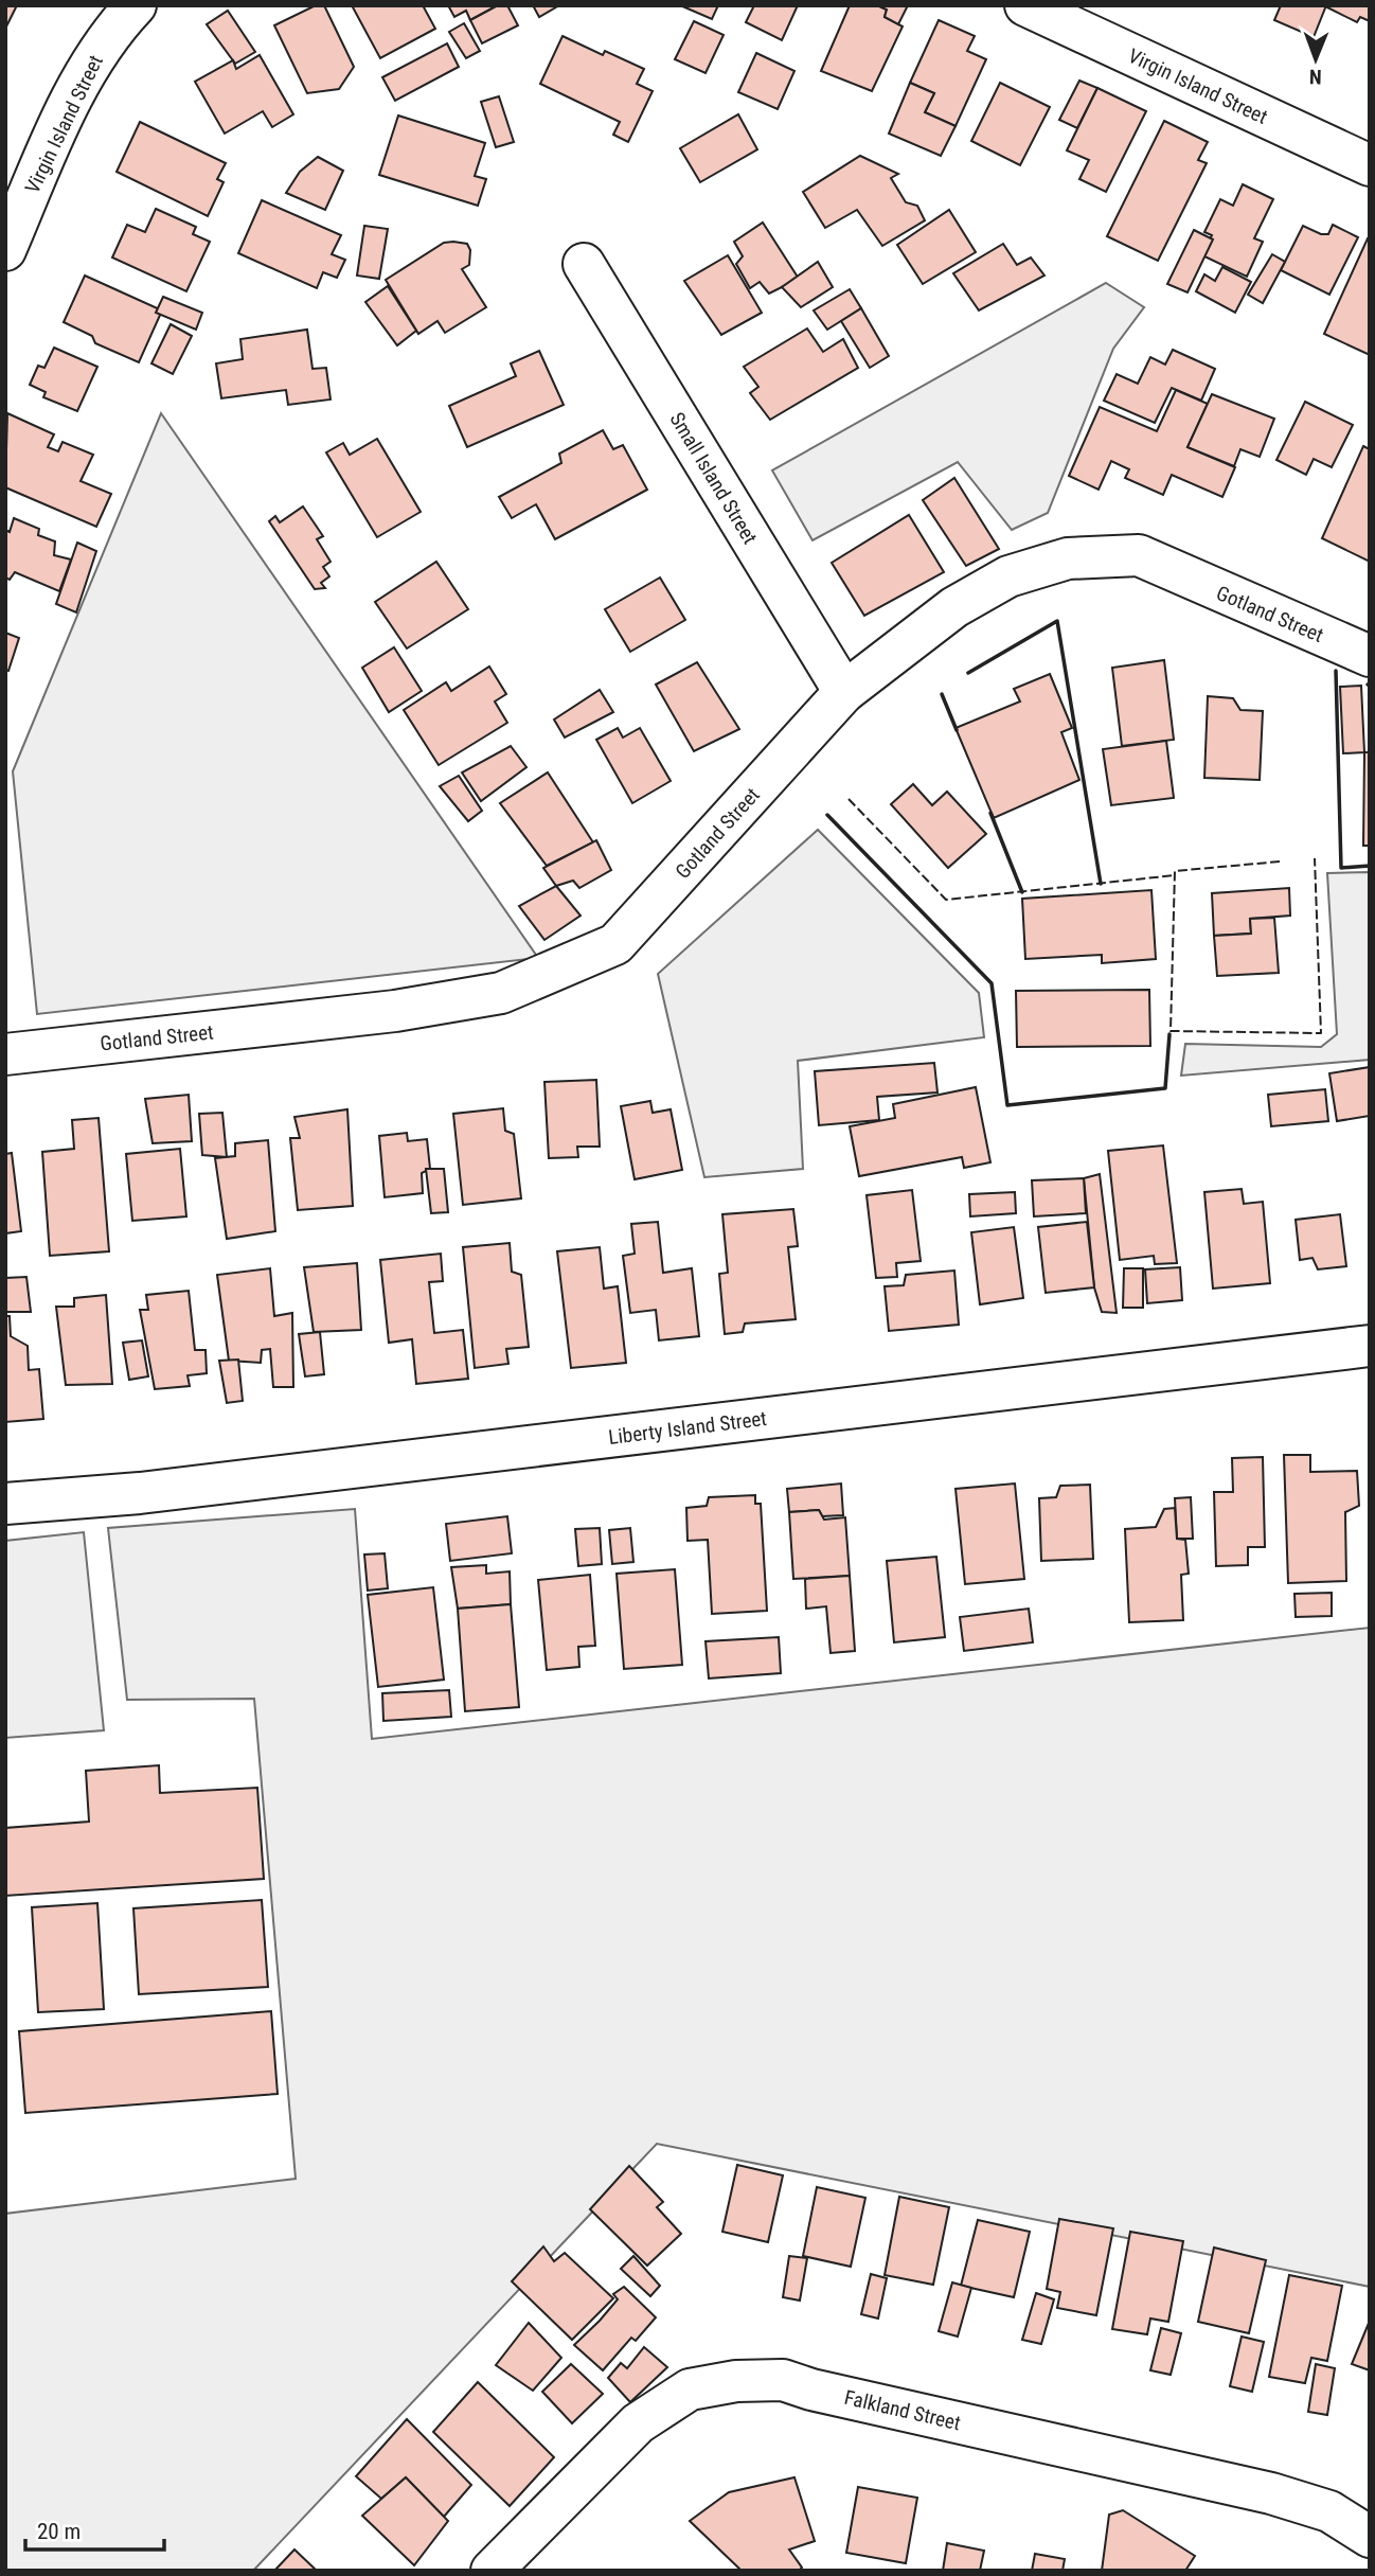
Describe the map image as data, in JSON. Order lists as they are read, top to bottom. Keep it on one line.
{"streets":{"street":["Virgin Island Street","Small Island Street","Gotland Street","Liberty Island Street","Falkland Street"]},"crossings":[["Small Island Street","Gotland Street"]],"scale_bar":"20 m","north":"bottom"}
